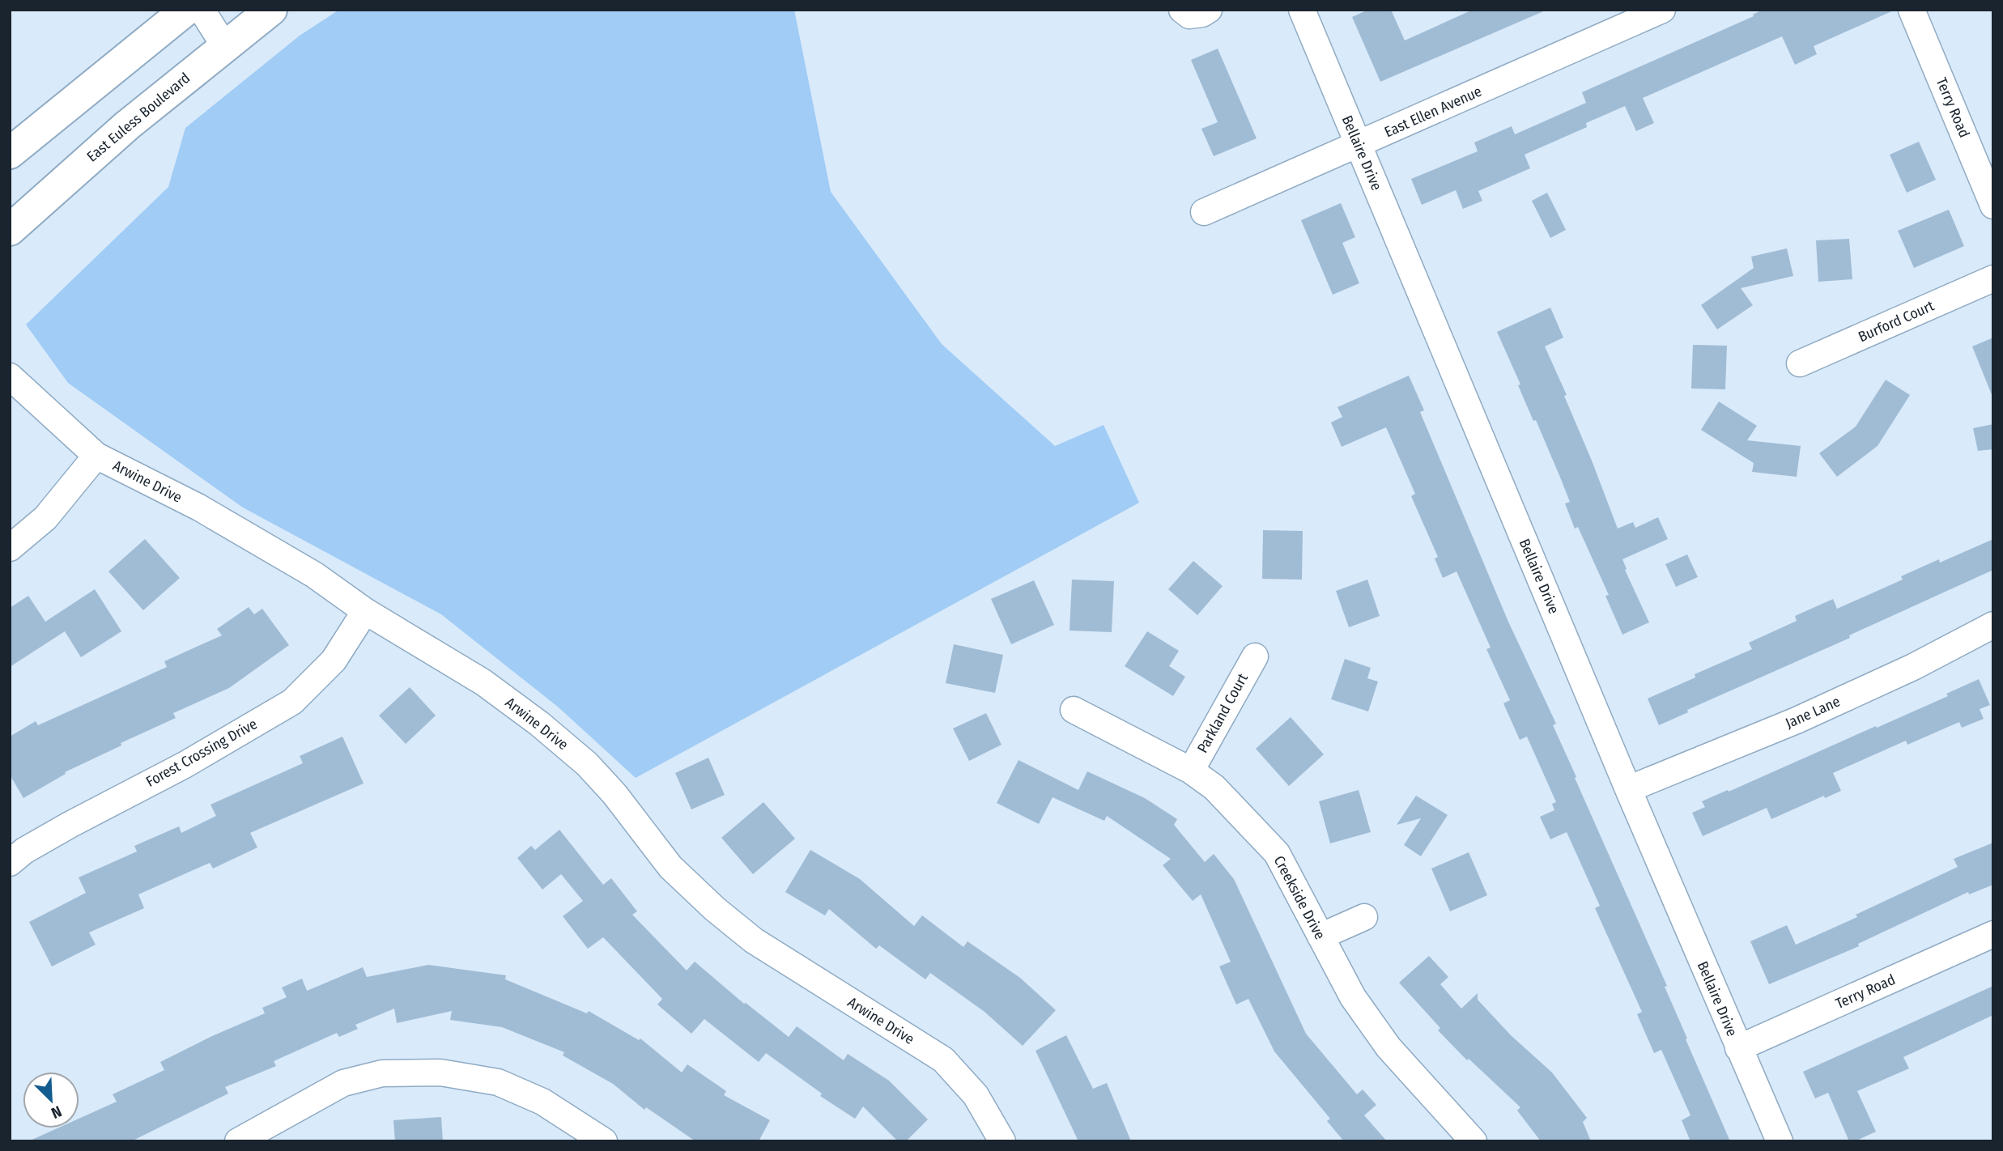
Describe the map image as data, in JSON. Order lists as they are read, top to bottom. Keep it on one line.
{"streets":{"main road":["East Euless Boulevard"],"street":["Terry Road","East Ellen Avenue","Bellaire Drive","Burford Court","Arwine Drive","Jane Lane","Parkland Court","Forest Crossing Drive","Creekside Drive"]},"crossings":[["Terry Road","Bellaire Drive"],["East Ellen Avenue","Bellaire Drive"],["Bellaire Drive","Jane Lane"],["Arwine Drive","Forest Crossing Drive"],["Parkland Court","Creekside Drive"]],"north":"bottom right"}
